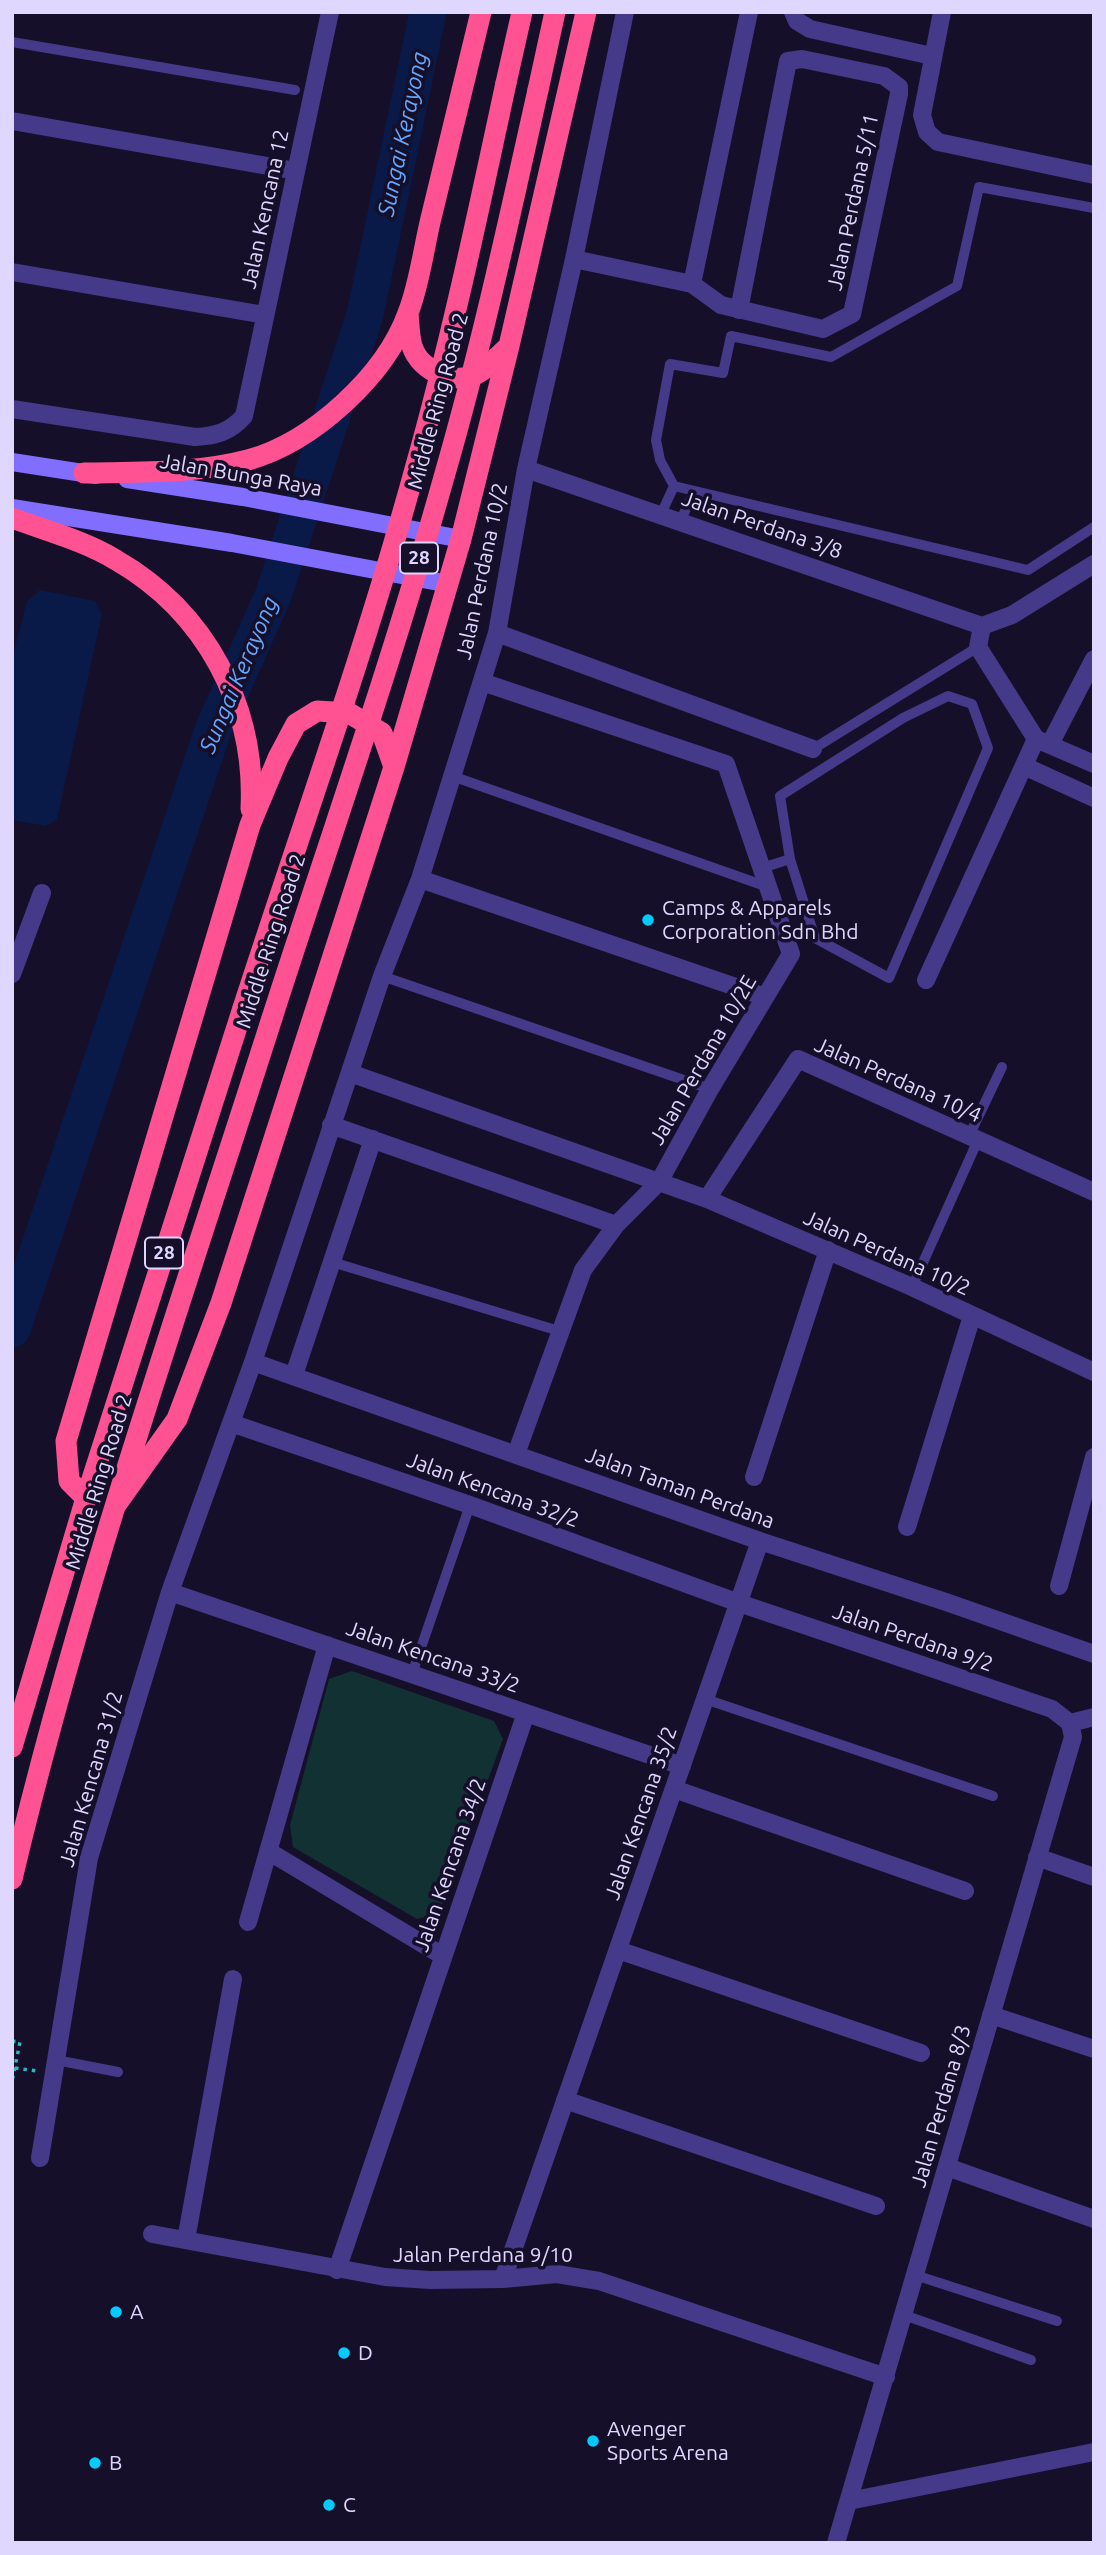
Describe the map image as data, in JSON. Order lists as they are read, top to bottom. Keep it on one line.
{"streets":{"highway":["Middle Ring Road 2","28"],"street":["Jalan Perdana 5/11","Jalan Kencana 12","Jalan Bunga Raya","Jalan Perdana 3/8","Jalan Perdana 10/2","Jalan Perdana 10/2E","Jalan Perdana 10/4","Jalan Taman Perdana","Jalan Kencana 32/2","Jalan Perdana 9/2","Jalan Kencana 33/2","Jalan Kencana 31/2","Jalan Kencana 35/2","Jalan Kencana 34/2","Jalan Perdana 8/3","Jalan Perdana 9/10"]},"crossings":[["Jalan Perdana 5/11","Jalan Perdana 10/2"],["Jalan Perdana 3/8","Jalan Perdana 10/2"],["Jalan Perdana 10/2","Jalan Perdana 10/2E"],["Jalan Perdana 10/2","Jalan Perdana 10/4"],["Jalan Perdana 10/2","Jalan Taman Perdana"],["Jalan Perdana 10/2","Jalan Kencana 32/2"],["Jalan Perdana 10/2","Jalan Kencana 31/2"],["Jalan Taman Perdana","Jalan Kencana 35/2"],["Jalan Kencana 32/2","Jalan Perdana 9/2"],["Jalan Kencana 32/2","Jalan Kencana 31/2"],["Jalan Kencana 32/2","Jalan Kencana 35/2"],["Jalan Perdana 9/2","Jalan Kencana 35/2"],["Jalan Perdana 9/2","Jalan Perdana 8/3"],["Jalan Kencana 33/2","Jalan Kencana 31/2"],["Jalan Kencana 33/2","Jalan Kencana 35/2"],["Jalan Kencana 33/2","Jalan Kencana 34/2"],["Jalan Kencana 35/2","Jalan Perdana 9/10"],["Jalan Kencana 34/2","Jalan Perdana 9/10"],["Jalan Perdana 8/3","Jalan Perdana 9/10"]],"water":["Sungai Kerayong"],"places":["Camps & Apparels Corporation Sdn Bhd","A","D","Avenger Sports Arena","B","C"]}
